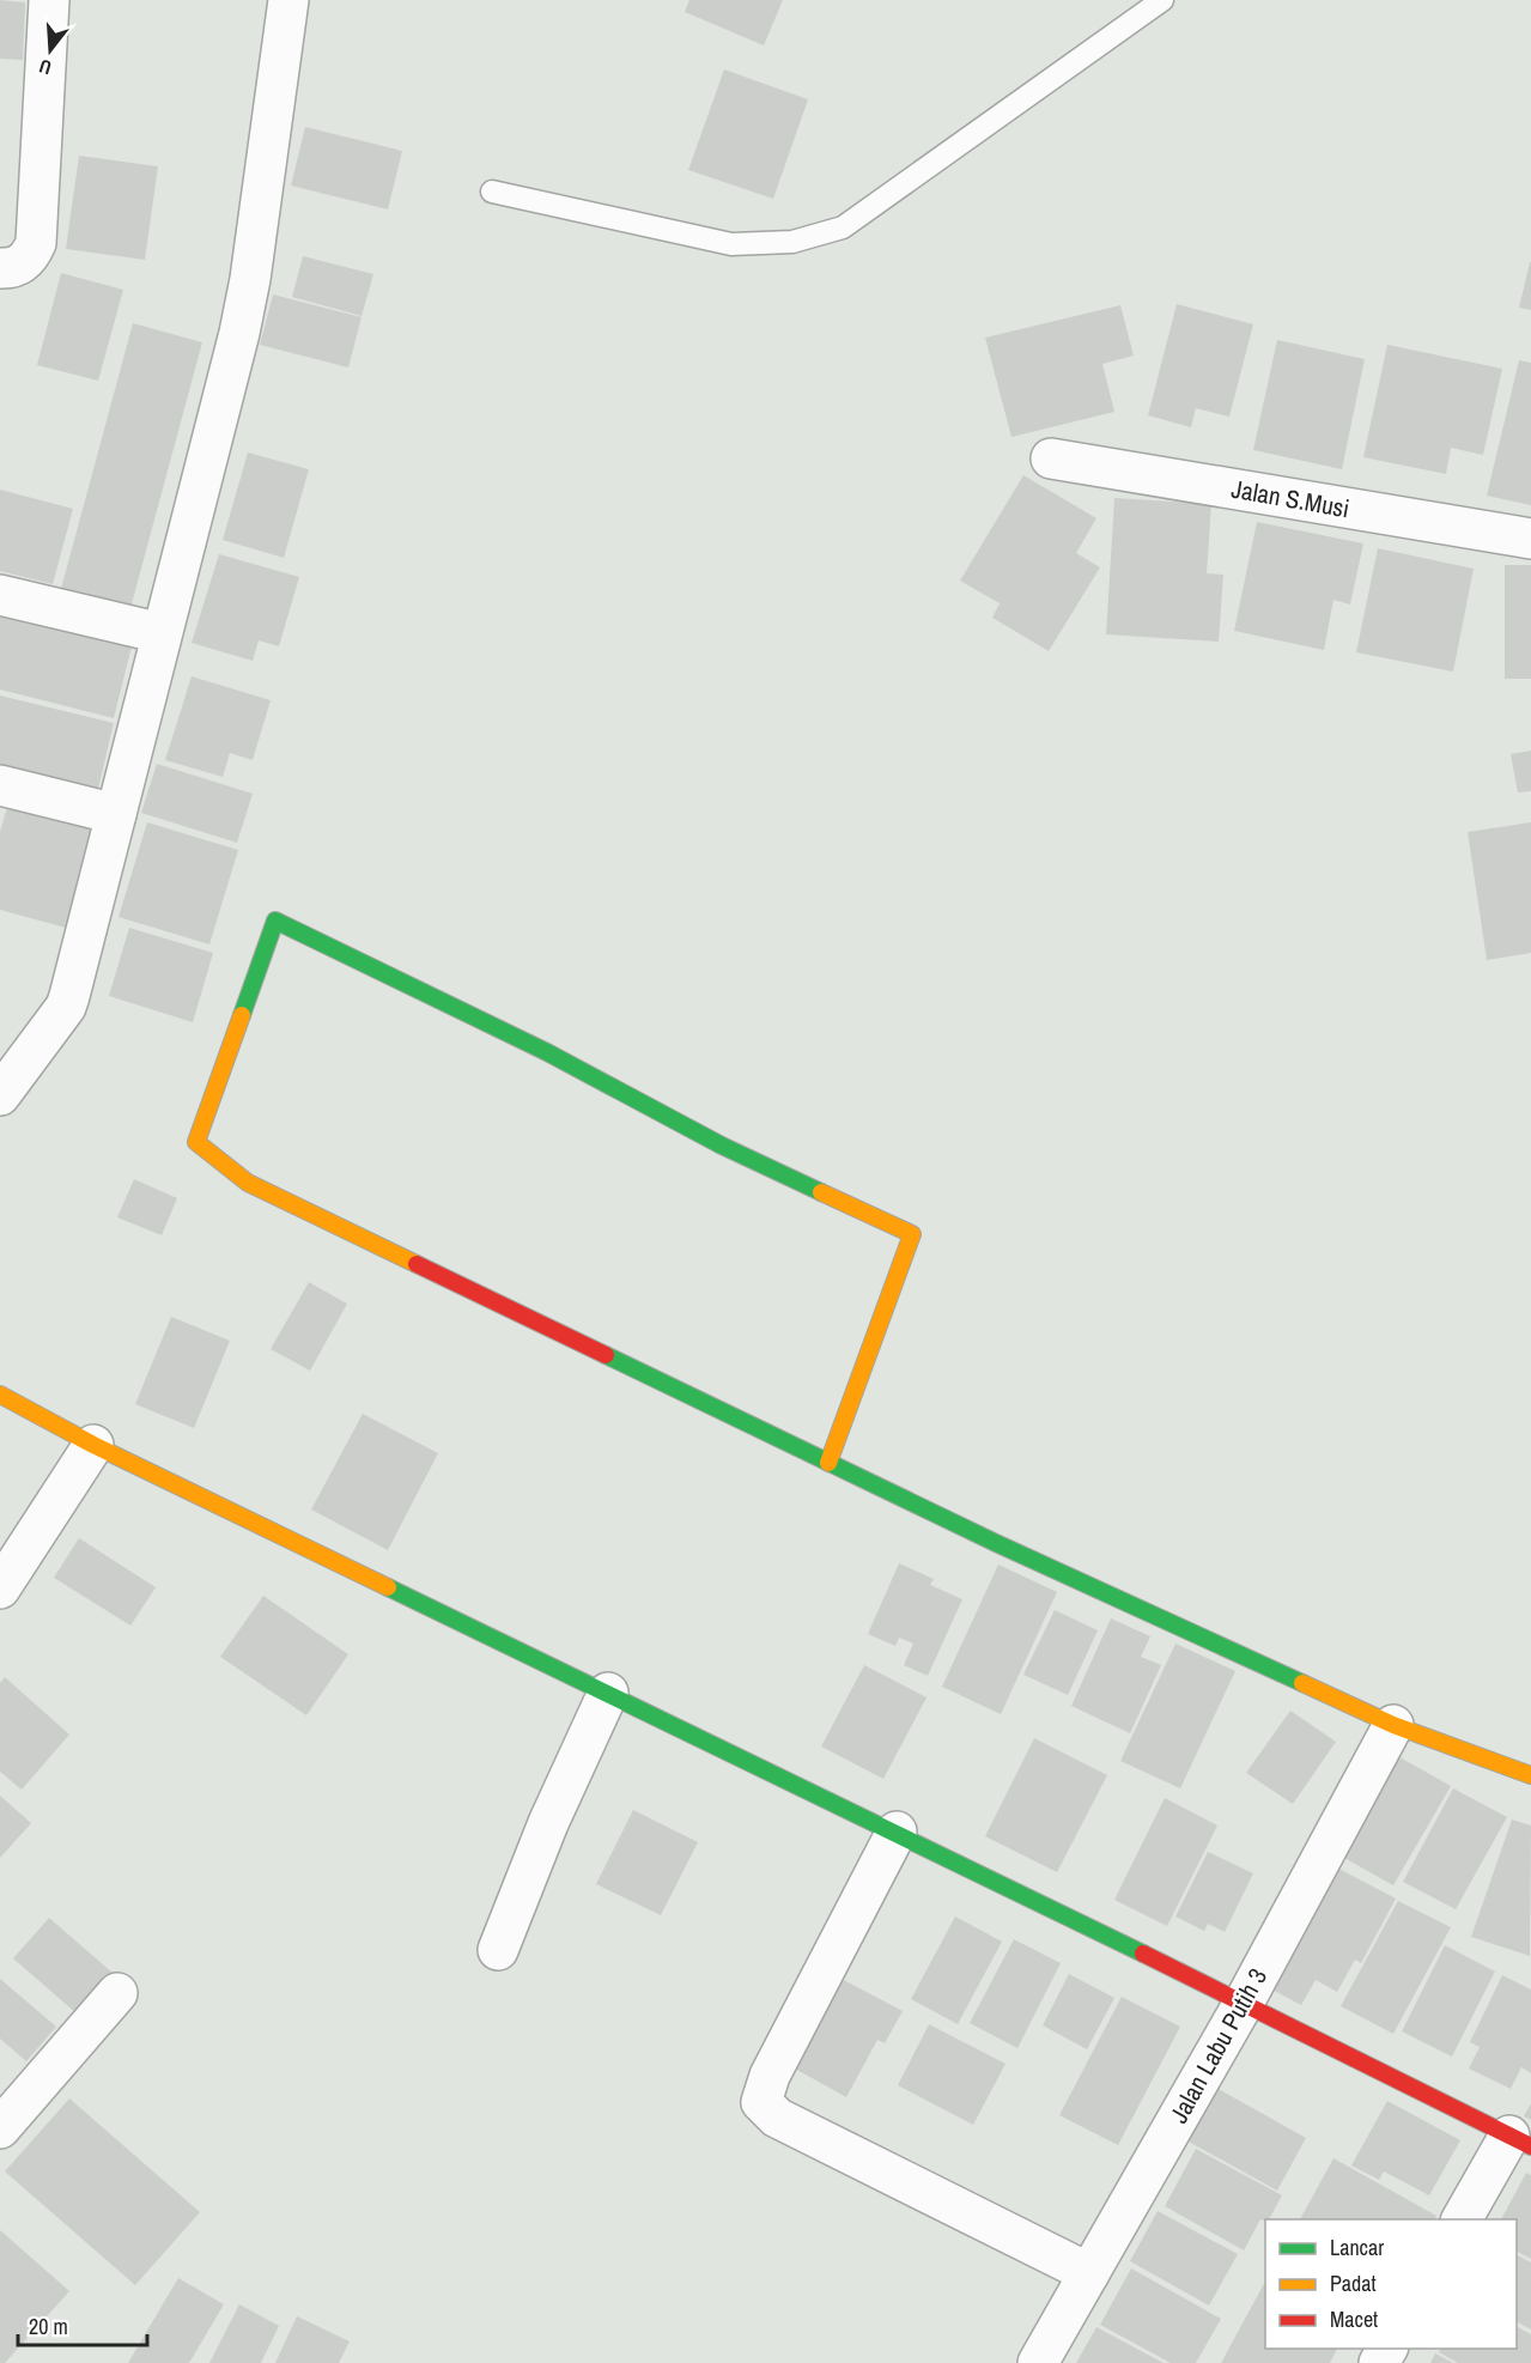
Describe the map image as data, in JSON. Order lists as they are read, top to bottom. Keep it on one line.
{"streets":{"street":["Jalan S.Musi","Jalan Labu Putih 3"]},"legend":["Lancar","Padat","Macet"],"scale_bar":"20 m","north":"bottom"}
